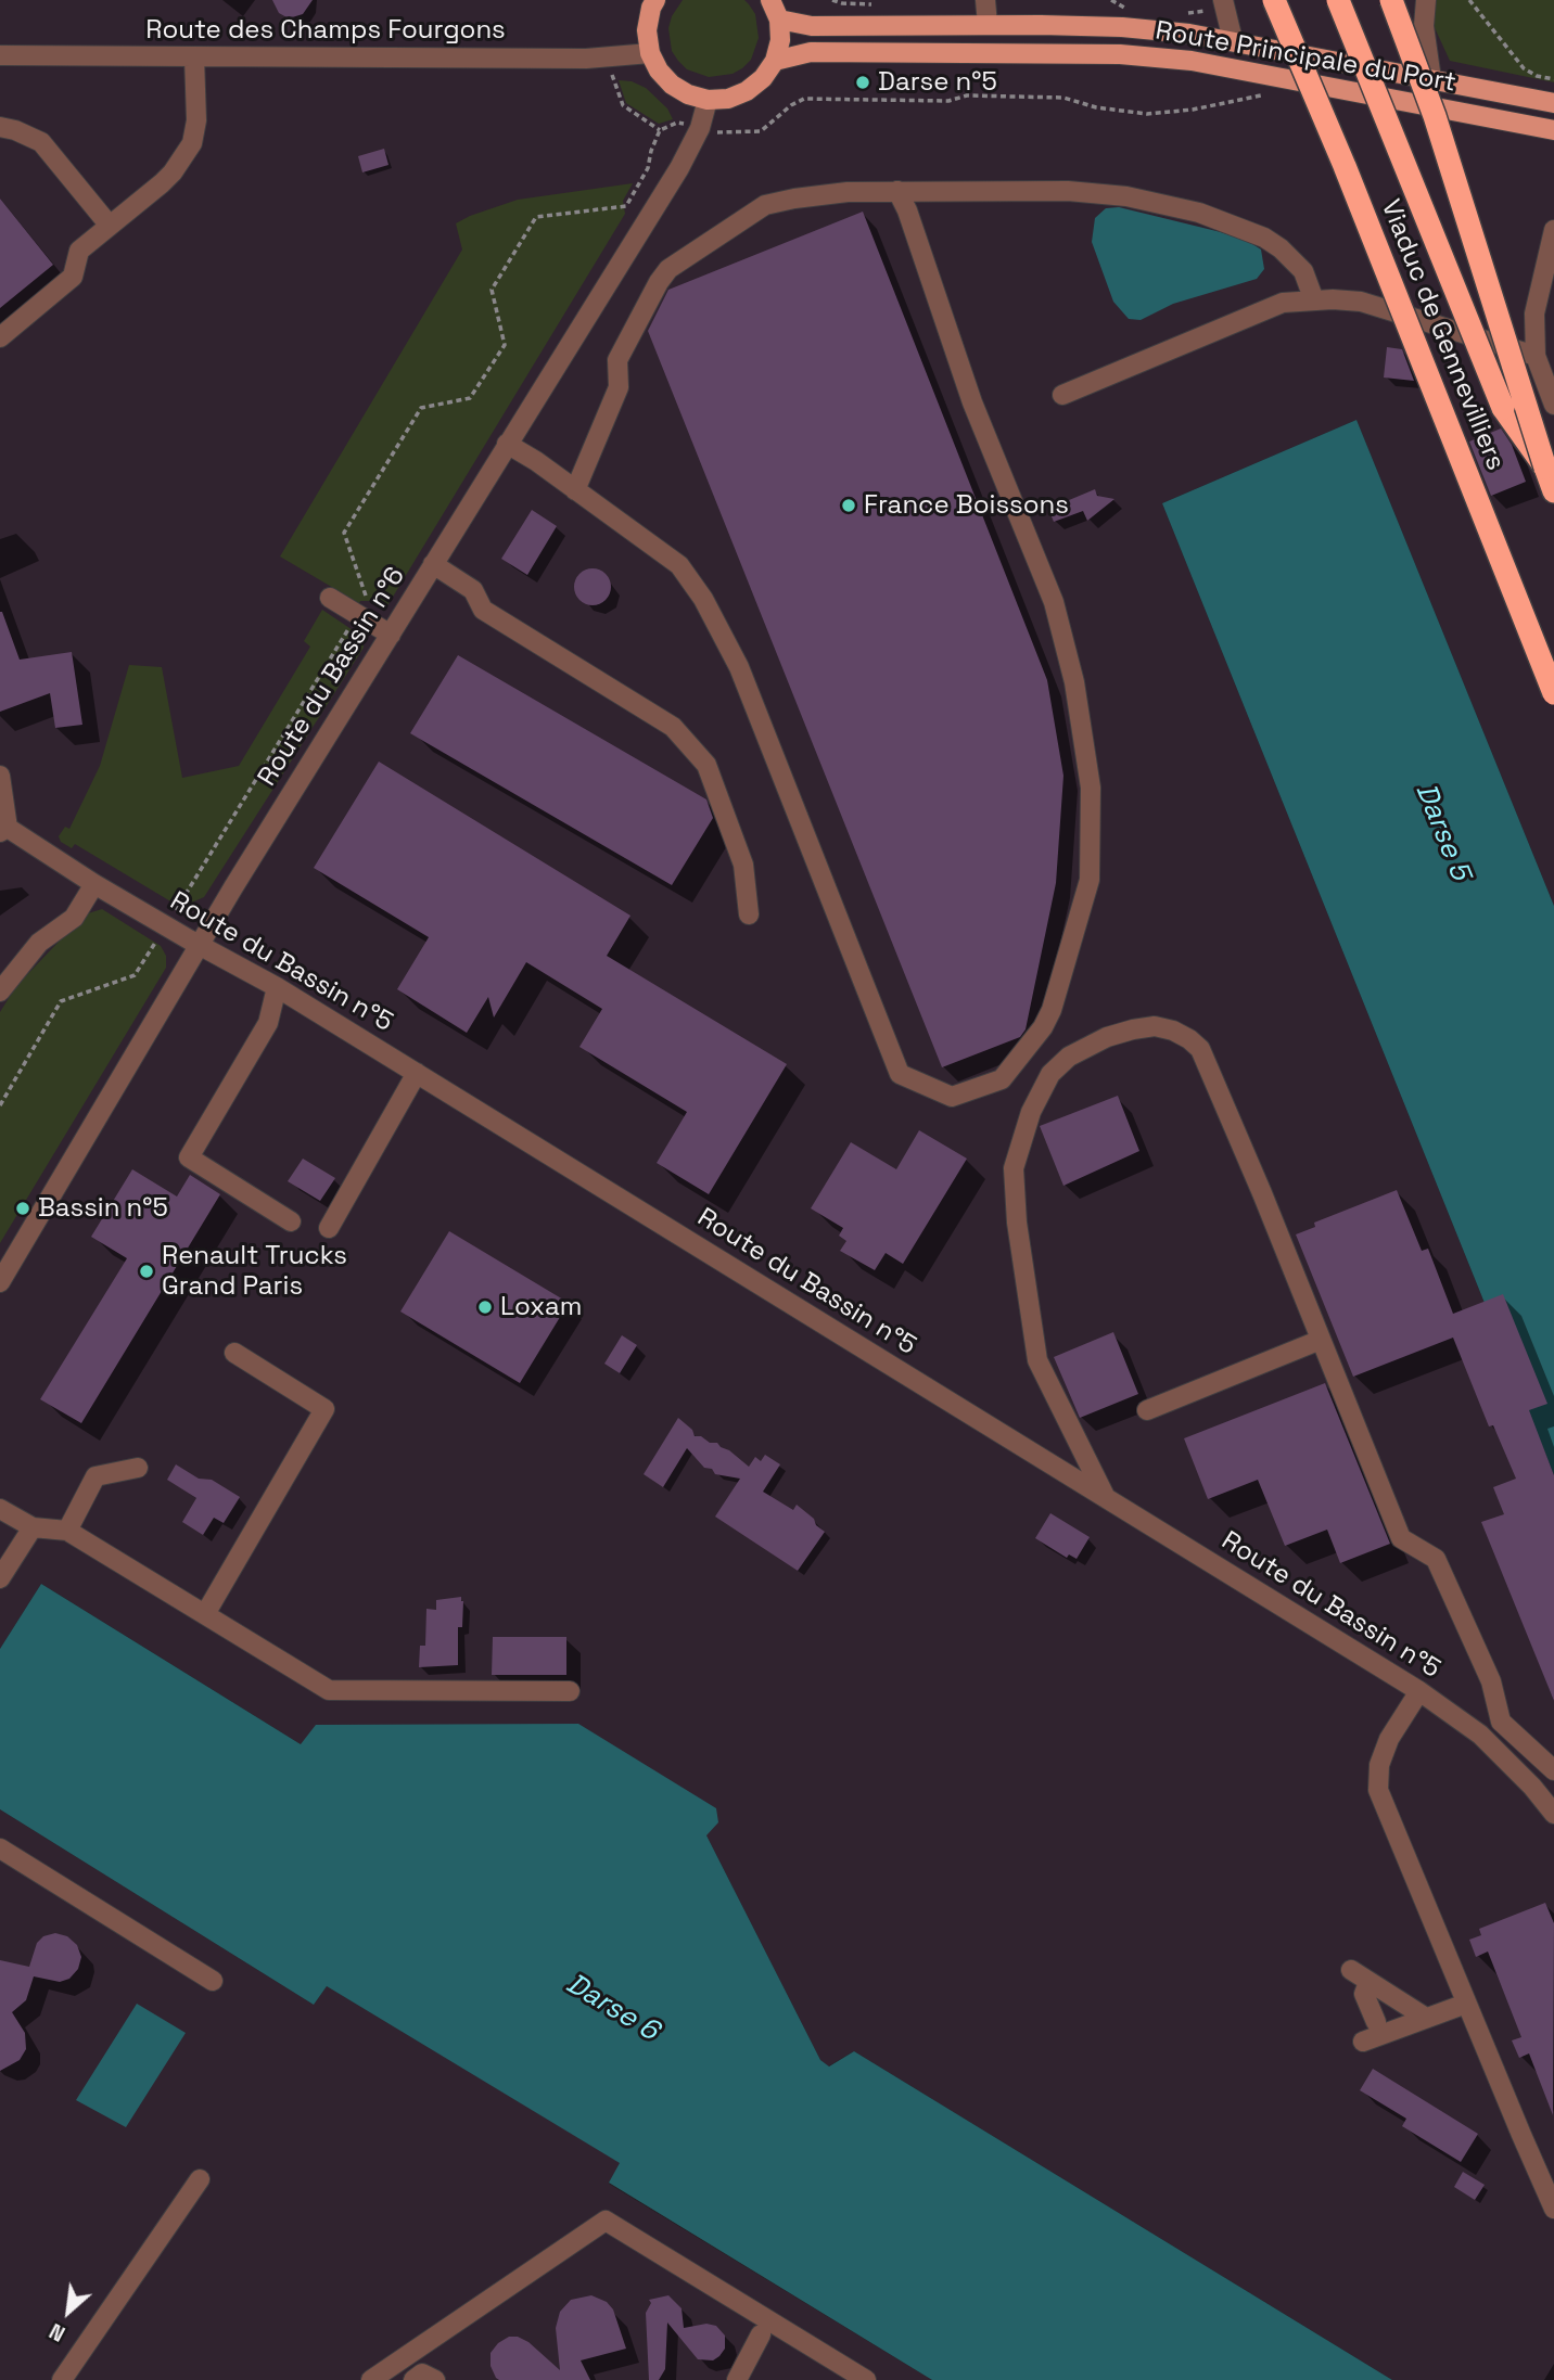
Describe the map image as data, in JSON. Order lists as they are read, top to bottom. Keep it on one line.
{"streets":{"highway":["Viaduc de Gennevilliers"],"main road":["Route Principale du Port"],"street":["Route des Champs Fourgons","Route du Bassin n°6","Route du Bassin n°5"]},"crossings":[["Route du Bassin n°6","Route du Bassin n°5"]],"water":["Darse 5","Darse 6"],"places":["Darse n°5","France Boissons","Bassin n°5","Renault Trucks Grand Paris","Loxam"],"north":"bottom left"}
